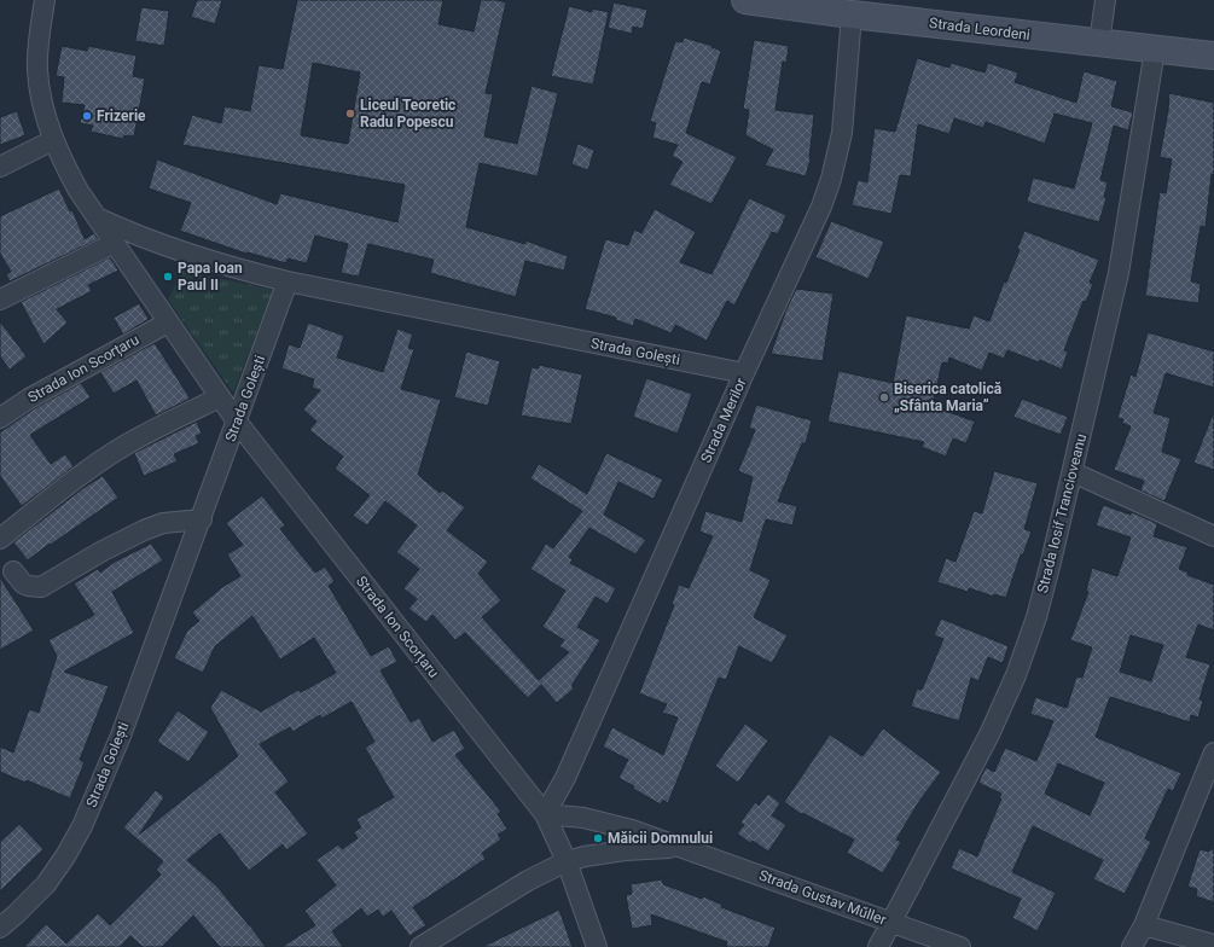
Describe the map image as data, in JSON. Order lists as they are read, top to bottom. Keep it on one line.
{"streets":{"main road":["Strada Leordeni"],"street":["Strada Golești","Strada Ion Scorțaru","Strada Merilor","Strada Iosif Trancioveanu","Strada Gustav Műller"]},"crossings":[["Strada Leordeni","Strada Merilor"],["Strada Leordeni","Strada Iosif Trancioveanu"],["Strada Golești","Strada Ion Scorțaru"],["Strada Golești","Strada Merilor"],["Strada Ion Scorțaru","Strada Merilor"],["Strada Ion Scorțaru","Strada Gustav Műller"],["Strada Merilor","Strada Gustav Műller"],["Strada Iosif Trancioveanu","Strada Gustav Műller"]],"places":["Liceul Teoretic Radu Popescu","Frizerie","Papa Ioan Paul II","Biserica catolică „Sfânta Maria”","Măicii Domnului"]}
